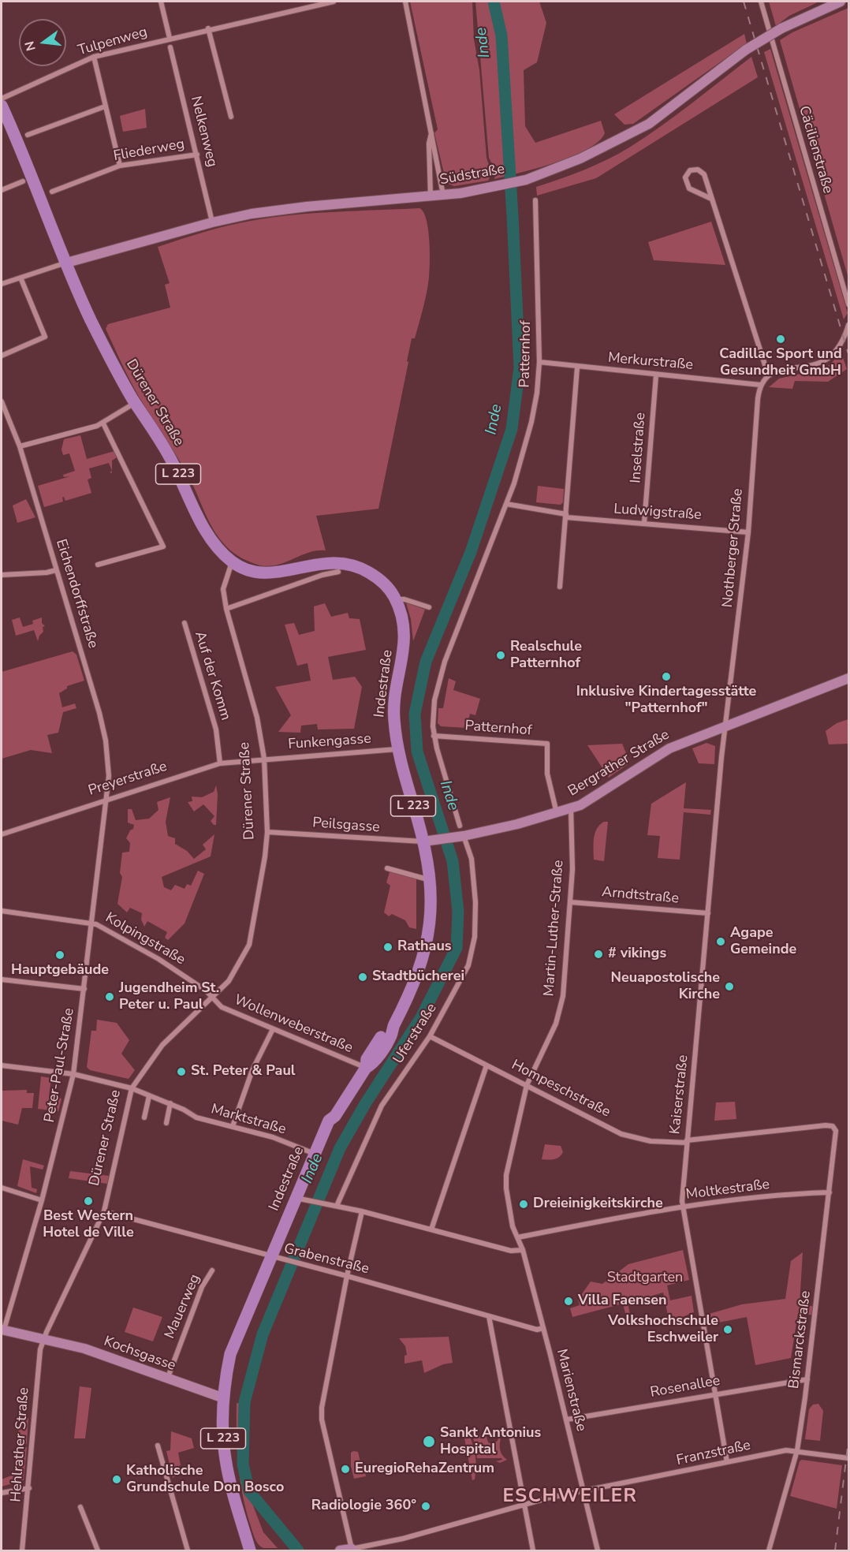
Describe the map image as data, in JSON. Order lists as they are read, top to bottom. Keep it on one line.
{"streets":{"main road":["Südstraße","Dürener Straße","L 223","Indestraße","Bergrather Straße","Kochsgasse"],"street":["Tulpenweg","Nelkenweg","Cäcilienstraße","Fliederweg","Patternhof","Merkurstraße","Inselstraße","Ludwigstraße","Nothberger Straße","Eichendorffstraße","Auf der Komm","Funkengasse","Preyerstraße","Peilsgasse","Arndtstraße","Martin-Luther-Straße","Kolpingstraße","Wollenweberstraße","Uferstraße","Peter-Paul-Straße","Hompeschstraße","Kaiserstraße","Marktstraße","Moltkestraße","Grabenstraße","Mauerweg","Bismarckstraße","Rosenallee","Marienstraße","Hehlrather Straße","Franzstraße"]},"crossings":[["Nelkenweg","Fliederweg"],["Nelkenweg","Südstraße"],["Südstraße","Dürener Straße"],["Patternhof","Merkurstraße"],["Patternhof","Bergrather Straße"],["Merkurstraße","Inselstraße"],["Merkurstraße","Nothberger Straße"],["Dürener Straße","Indestraße"],["Dürener Straße","Funkengasse"],["Dürener Straße","Preyerstraße"],["Dürener Straße","Peilsgasse"],["Dürener Straße","Kolpingstraße"],["Dürener Straße","Wollenweberstraße"],["Dürener Straße","Marktstraße"],["Dürener Straße","Grabenstraße"],["Dürener Straße","Kochsgasse"],["Dürener Straße","Hehlrather Straße"],["Inselstraße","Ludwigstraße"],["Ludwigstraße","Nothberger Straße"],["Nothberger Straße","Bergrather Straße"],["Nothberger Straße","Kaiserstraße"],["Eichendorffstraße","Preyerstraße"],["Eichendorffstraße","Peter-Paul-Straße"],["Auf der Komm","Preyerstraße"],["Indestraße","Funkengasse"],["Indestraße","Bergrather Straße"],["Indestraße","Peilsgasse"],["Indestraße","Wollenweberstraße"],["Indestraße","Marktstraße"],["Indestraße","Grabenstraße"],["Indestraße","Kochsgasse"],["Funkengasse","Preyerstraße"],["Bergrather Straße","Peilsgasse"],["Bergrather Straße","Martin-Luther-Straße"],["Bergrather Straße","Uferstraße"],["Bergrather Straße","Kaiserstraße"],["Preyerstraße","Peter-Paul-Straße"],["Arndtstraße","Martin-Luther-Straße"],["Arndtstraße","Kaiserstraße"],["Martin-Luther-Straße","Hompeschstraße"],["Martin-Luther-Straße","Moltkestraße"],["Martin-Luther-Straße","Marienstraße"],["Kolpingstraße","Wollenweberstraße"],["Kolpingstraße","Peter-Paul-Straße"],["Uferstraße","Hompeschstraße"],["Peter-Paul-Straße","Marktstraße"],["Peter-Paul-Straße","Kochsgasse"],["Hompeschstraße","Kaiserstraße"],["Hompeschstraße","Bismarckstraße"],["Kaiserstraße","Moltkestraße"],["Kaiserstraße","Rosenallee"],["Kaiserstraße","Franzstraße"],["Moltkestraße","Bismarckstraße"],["Moltkestraße","Marienstraße"],["Grabenstraße","Marienstraße"],["Mauerweg","Kochsgasse"],["Bismarckstraße","Rosenallee"],["Bismarckstraße","Franzstraße"],["Kochsgasse","Hehlrather Straße"],["Rosenallee","Marienstraße"],["Marienstraße","Franzstraße"]],"districts":["ESCHWEILER"],"water":["Inde"],"parks":["Stadtgarten"],"places":["Cadillac Sport und Gesundheit GmbH","Realschule Patternhof","Inklusive Kindertagesstätte \"Patternhof\"","Agape Gemeinde","Rathaus","# vikings","Hauptgebäude","Stadtbücherei","Neuapostolische Kirche","Jugendheim St. Peter u. Paul","St. Peter & Paul","Best Western Hotel de Ville","Dreieinigkeitskirche","Villa Faensen","Volkshochschule Eschweiler","Sankt Antonius Hospital","EuregioRehaZentrum","Katholische Grundschule Don Bosco","Radiologie 360°"],"north":"left"}
